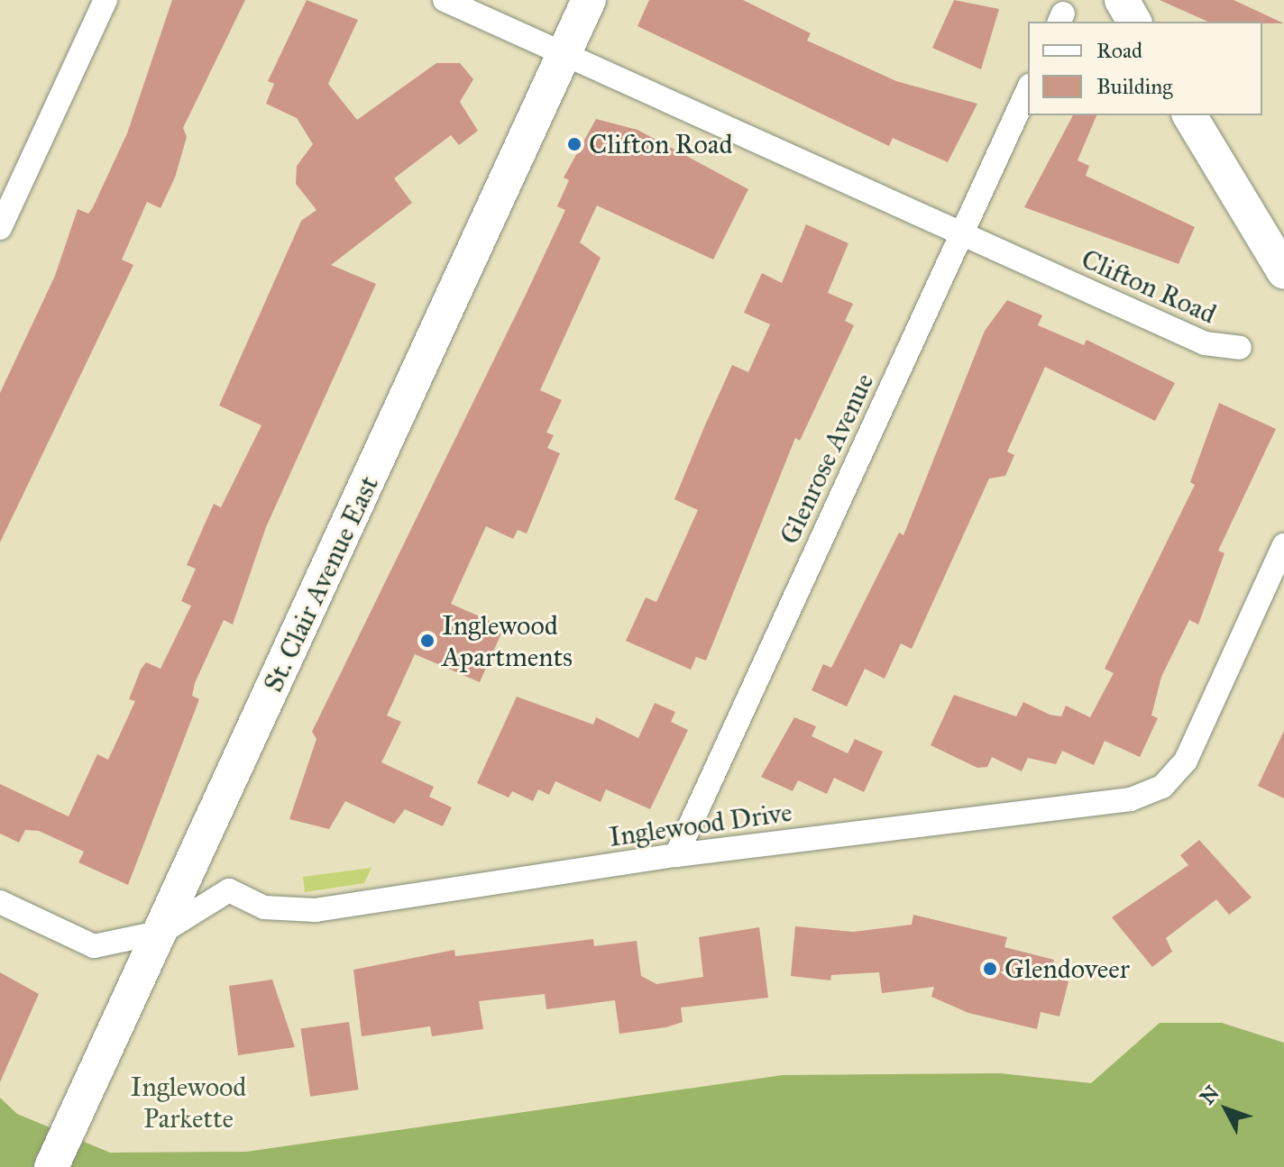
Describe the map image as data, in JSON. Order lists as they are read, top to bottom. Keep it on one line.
{"streets":{"main road":["St. Clair Avenue East"],"street":["Clifton Road","Glenrose Avenue","Inglewood Drive"]},"crossings":[["Clifton Road","Glenrose Avenue"],["Clifton Road","St. Clair Avenue East"],["Glenrose Avenue","Inglewood Drive"],["St. Clair Avenue East","Inglewood Drive"]],"parks":["Inglewood Parkette"],"places":["Clifton Road","Inglewood Apartments","Glendoveer"],"legend":["Road","Building"],"north":"top left"}
